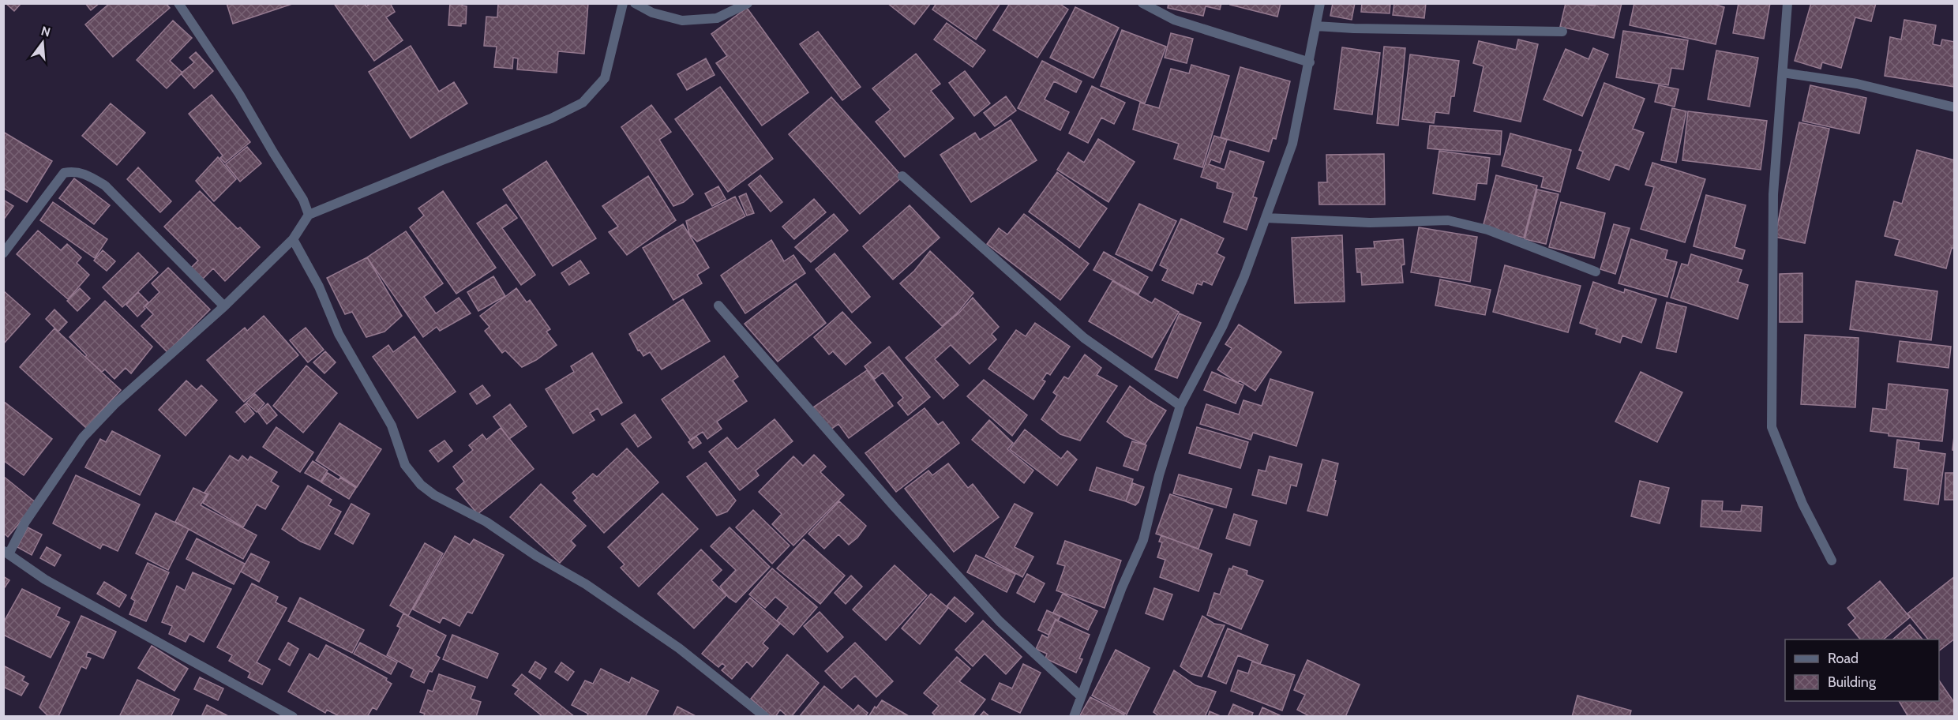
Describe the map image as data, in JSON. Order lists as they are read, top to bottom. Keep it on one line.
{"legend":["Road","Building"],"north":"top"}
